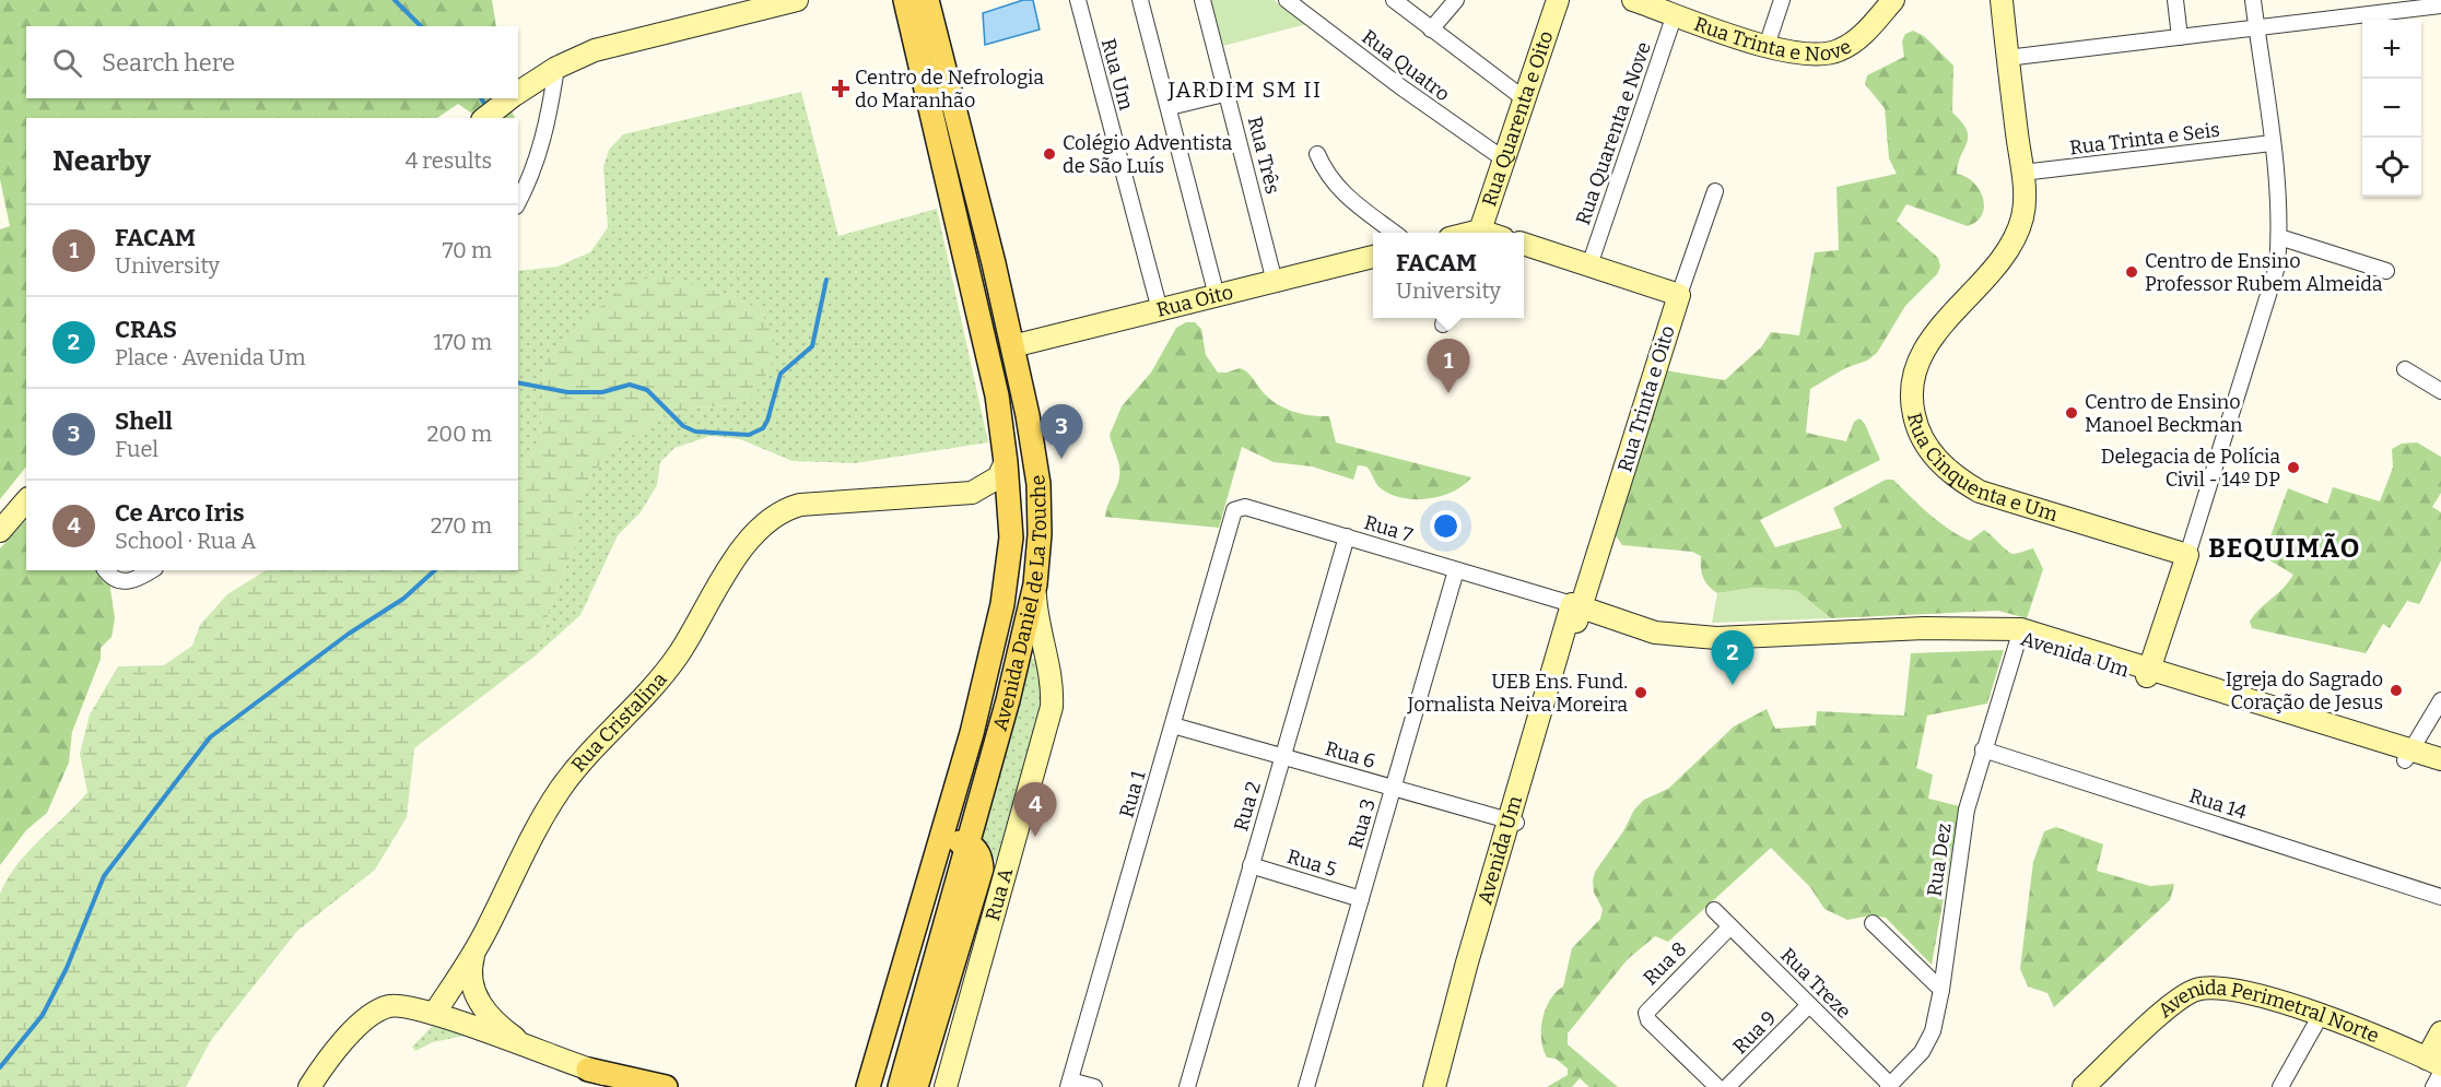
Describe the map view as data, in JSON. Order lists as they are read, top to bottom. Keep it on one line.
{"streets":{"main road":["Avenida Daniel de La Touche"],"street":["Rua Trinta e Nove","Rua Quatro","Rua Um","Rua Quarenta e Oito","Rua Quarenta e Nove","Rua Trinta e Seis","Rua Três","Rua Oito","Rua Trinta e Oito","Rua Cinquenta e Um","Rua 7","Avenida Um","Rua Cristalina","Rua 6","Rua 1","Rua 14","Rua 2","Rua 3","Rua Dez","Rua 5","Rua A","Rua 8","Rua Treze","Avenida Perimetral Norte","Rua 9"]},"crossings":[["Rua Trinta e Nove","Rua Quarenta e Nove"],["Rua Quatro","Rua Quarenta e Oito"],["Rua Um","Rua Oito"],["Rua Trinta e Seis","Rua Cinquenta e Um"],["Rua Três","Rua Oito"],["Rua Oito","Avenida Daniel de La Touche"],["Rua Trinta e Oito","Rua 7"],["Rua Trinta e Oito","Avenida Um"],["Rua 7","Avenida Um"],["Rua 7","Rua 1"],["Rua 7","Rua 2"],["Rua 7","Rua 3"],["Avenida Daniel de La Touche","Rua Cristalina"],["Avenida Daniel de La Touche","Rua A"],["Avenida Um","Rua 6"],["Avenida Um","Rua Dez"],["Rua 6","Rua 1"],["Rua 6","Rua 2"],["Rua 6","Rua 3"],["Rua 14","Rua Dez"],["Rua 2","Rua 5"],["Rua 3","Rua 5"],["Rua Dez","Rua Treze"],["Rua 8","Rua Treze"],["Rua Treze","Rua 9"]],"districts":["JARDIM SM II","BEQUIMÃO"],"places":{"health":["Centro de Nefrologia do Maranhão"],"other":["Colégio Adventista de São Luís","Centro de Ensino Professor Rubem Almeida","Centro de Ensino Manoel Beckman","Delegacia de Polícia Civil - 14º DP","Igreja do Sagrado Coração de Jesus","UEB Ens. Fund. Jornalista Neiva Moreira"]},"page":{"map_buttons":["+","−"],"search":"Search here","heading":["Nearby","4 results"],"list":[{"mark":"1","name":"FACAM","note":"University","value":"70 m"},{"mark":"2","name":"CRAS","note":"Place · Avenida Um","value":"170 m"},{"mark":"3","name":"Shell","note":"Fuel","value":"200 m"},{"mark":"4","name":"Ce Arco Iris","note":"School · Rua A","value":"270 m"}],"popup":["FACAM","University"],"pins":["1","3","2","4"]}}
